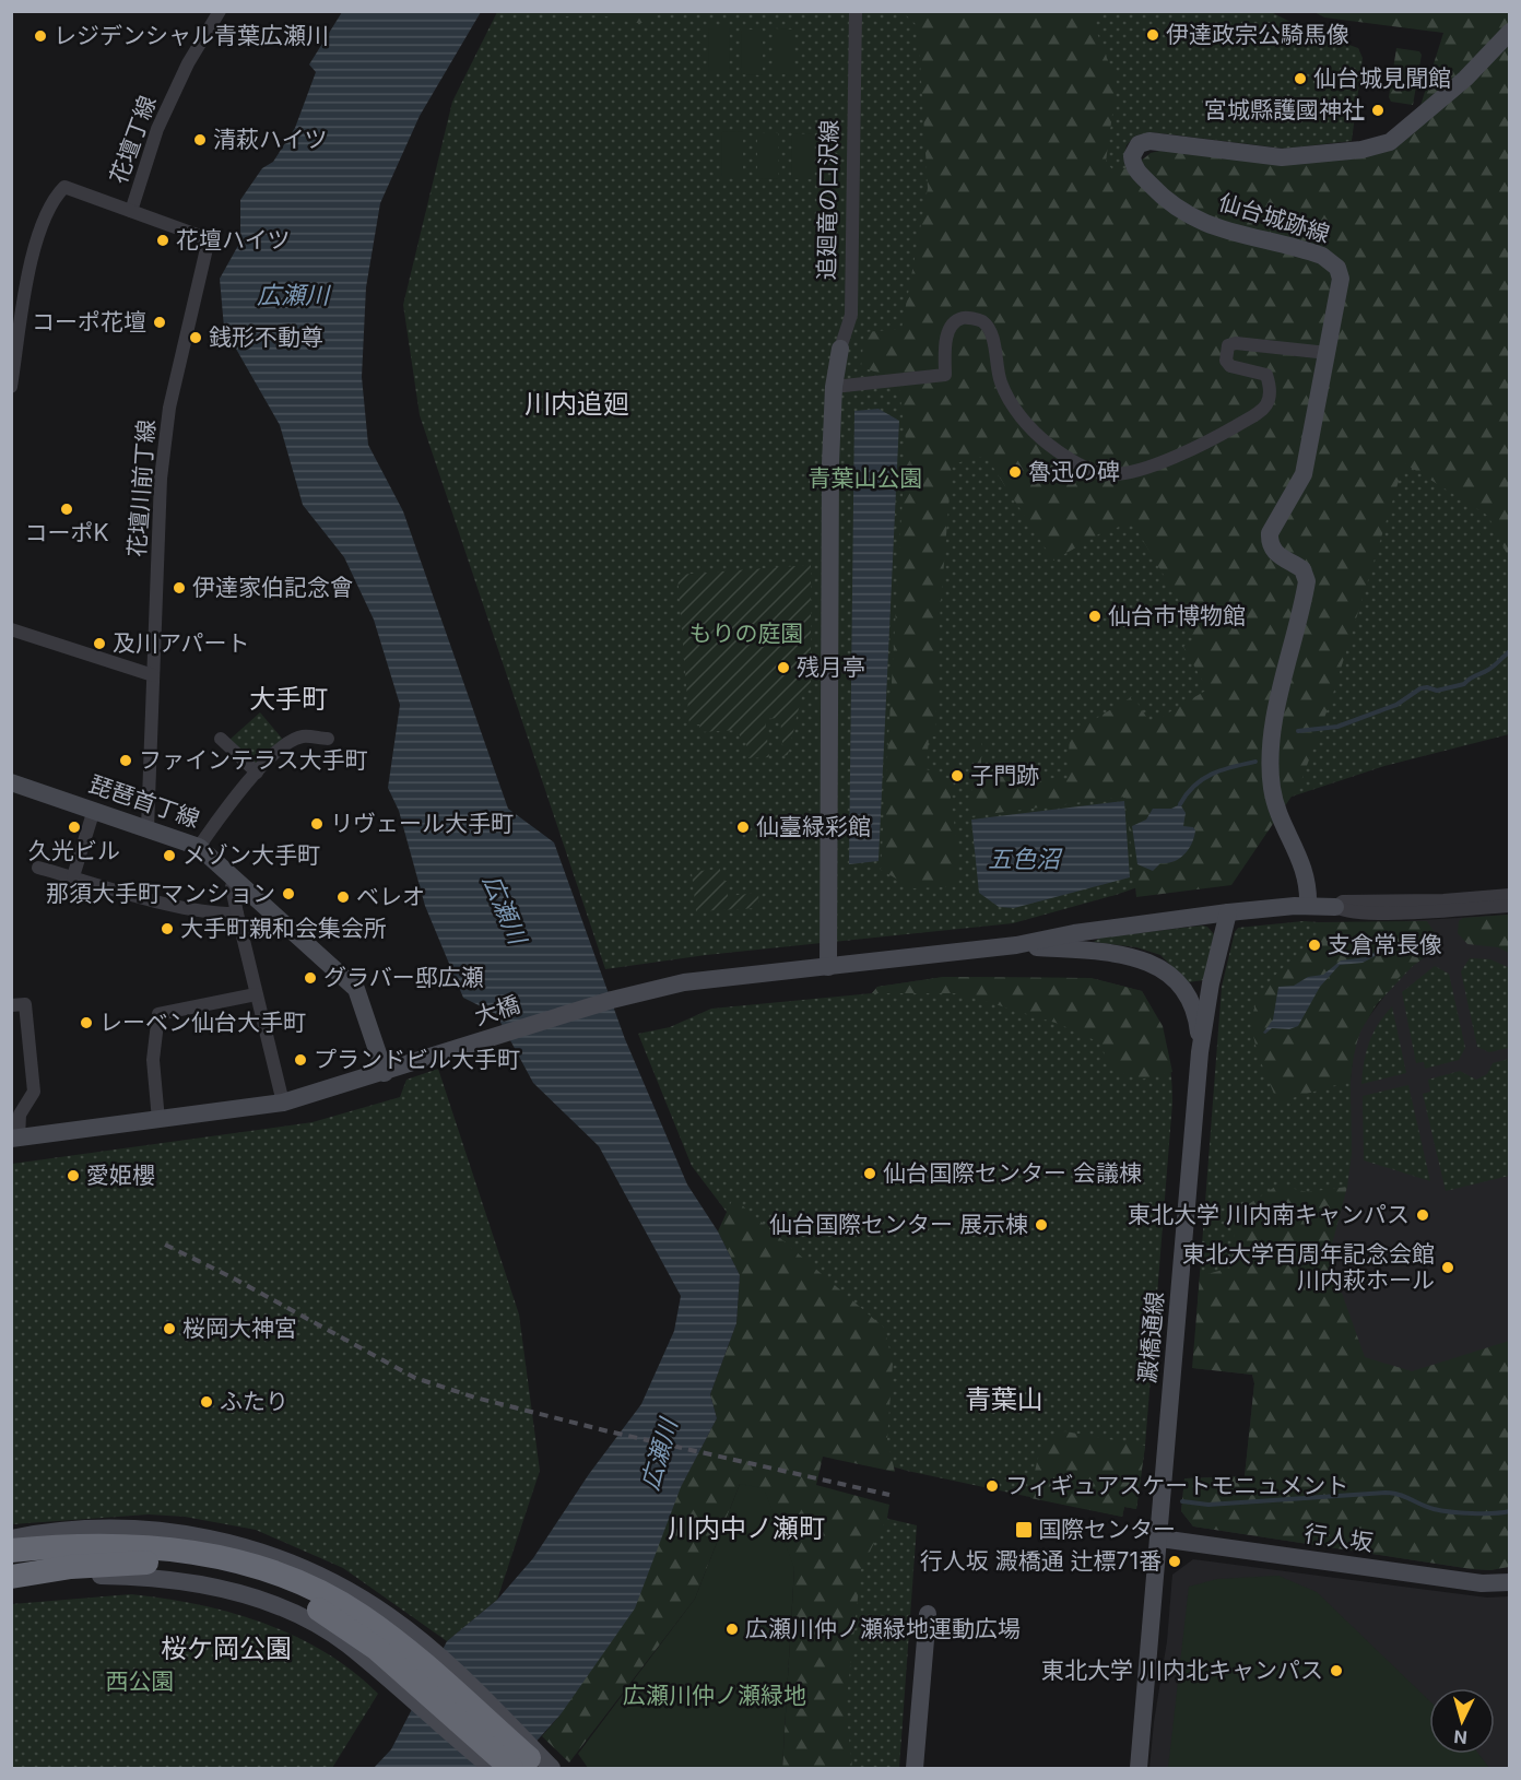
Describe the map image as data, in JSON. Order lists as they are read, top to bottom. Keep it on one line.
{"streets":{"street":["花壇丁線","追廻竜の口沢線","仙台城跡線","花壇川前丁線","琵琶首丁線","大橋","澱橋通線","行人坂"]},"crossings":[["花壇丁線","花壇川前丁線"],["追廻竜の口沢線","大橋"],["花壇川前丁線","琵琶首丁線"],["琵琶首丁線","大橋"],["澱橋通線","行人坂"]],"districts":["川内追廻","大手町","青葉山","川内中ノ瀬町","桜ケ岡公園"],"water":["広瀬川","五色沼"],"parks":["青葉山公園","もりの庭園","西公園","広瀬川仲ノ瀬緑地"],"places":{"other":["伊達政宗公騎馬像","レジデンシャル青葉広瀬川","仙台城見聞館","宮城縣護國神社","清萩ハイツ","花壇ハイツ","コーポ花壇","銭形不動尊","魯迅の碑","コーポK","伊達家伯記念會","仙台市博物館","及川アパート","残月亭","ファインテラス大手町","子門跡","リヴェール大手町","久光ビル","仙臺緑彩館","メゾン大手町","那須大手町マンション","ベレオ","大手町親和会集会所","支倉常長像","グラバー邸広瀬","レーベン仙台大手町","プランドビル大手町","仙台国際センター 会議棟","愛姫櫻","東北大学 川内南キャンパス","仙台国際センター 展示棟","東北大学百周年記念会館 川内萩ホール","桜岡大神宮","ふたり","フィギュアスケートモニュメント","行人坂 澱橋通 辻標71番","広瀬川仲ノ瀬緑地運動広場","東北大学 川内北キャンパス"],"transit":["国際センター"]},"north":"bottom"}
